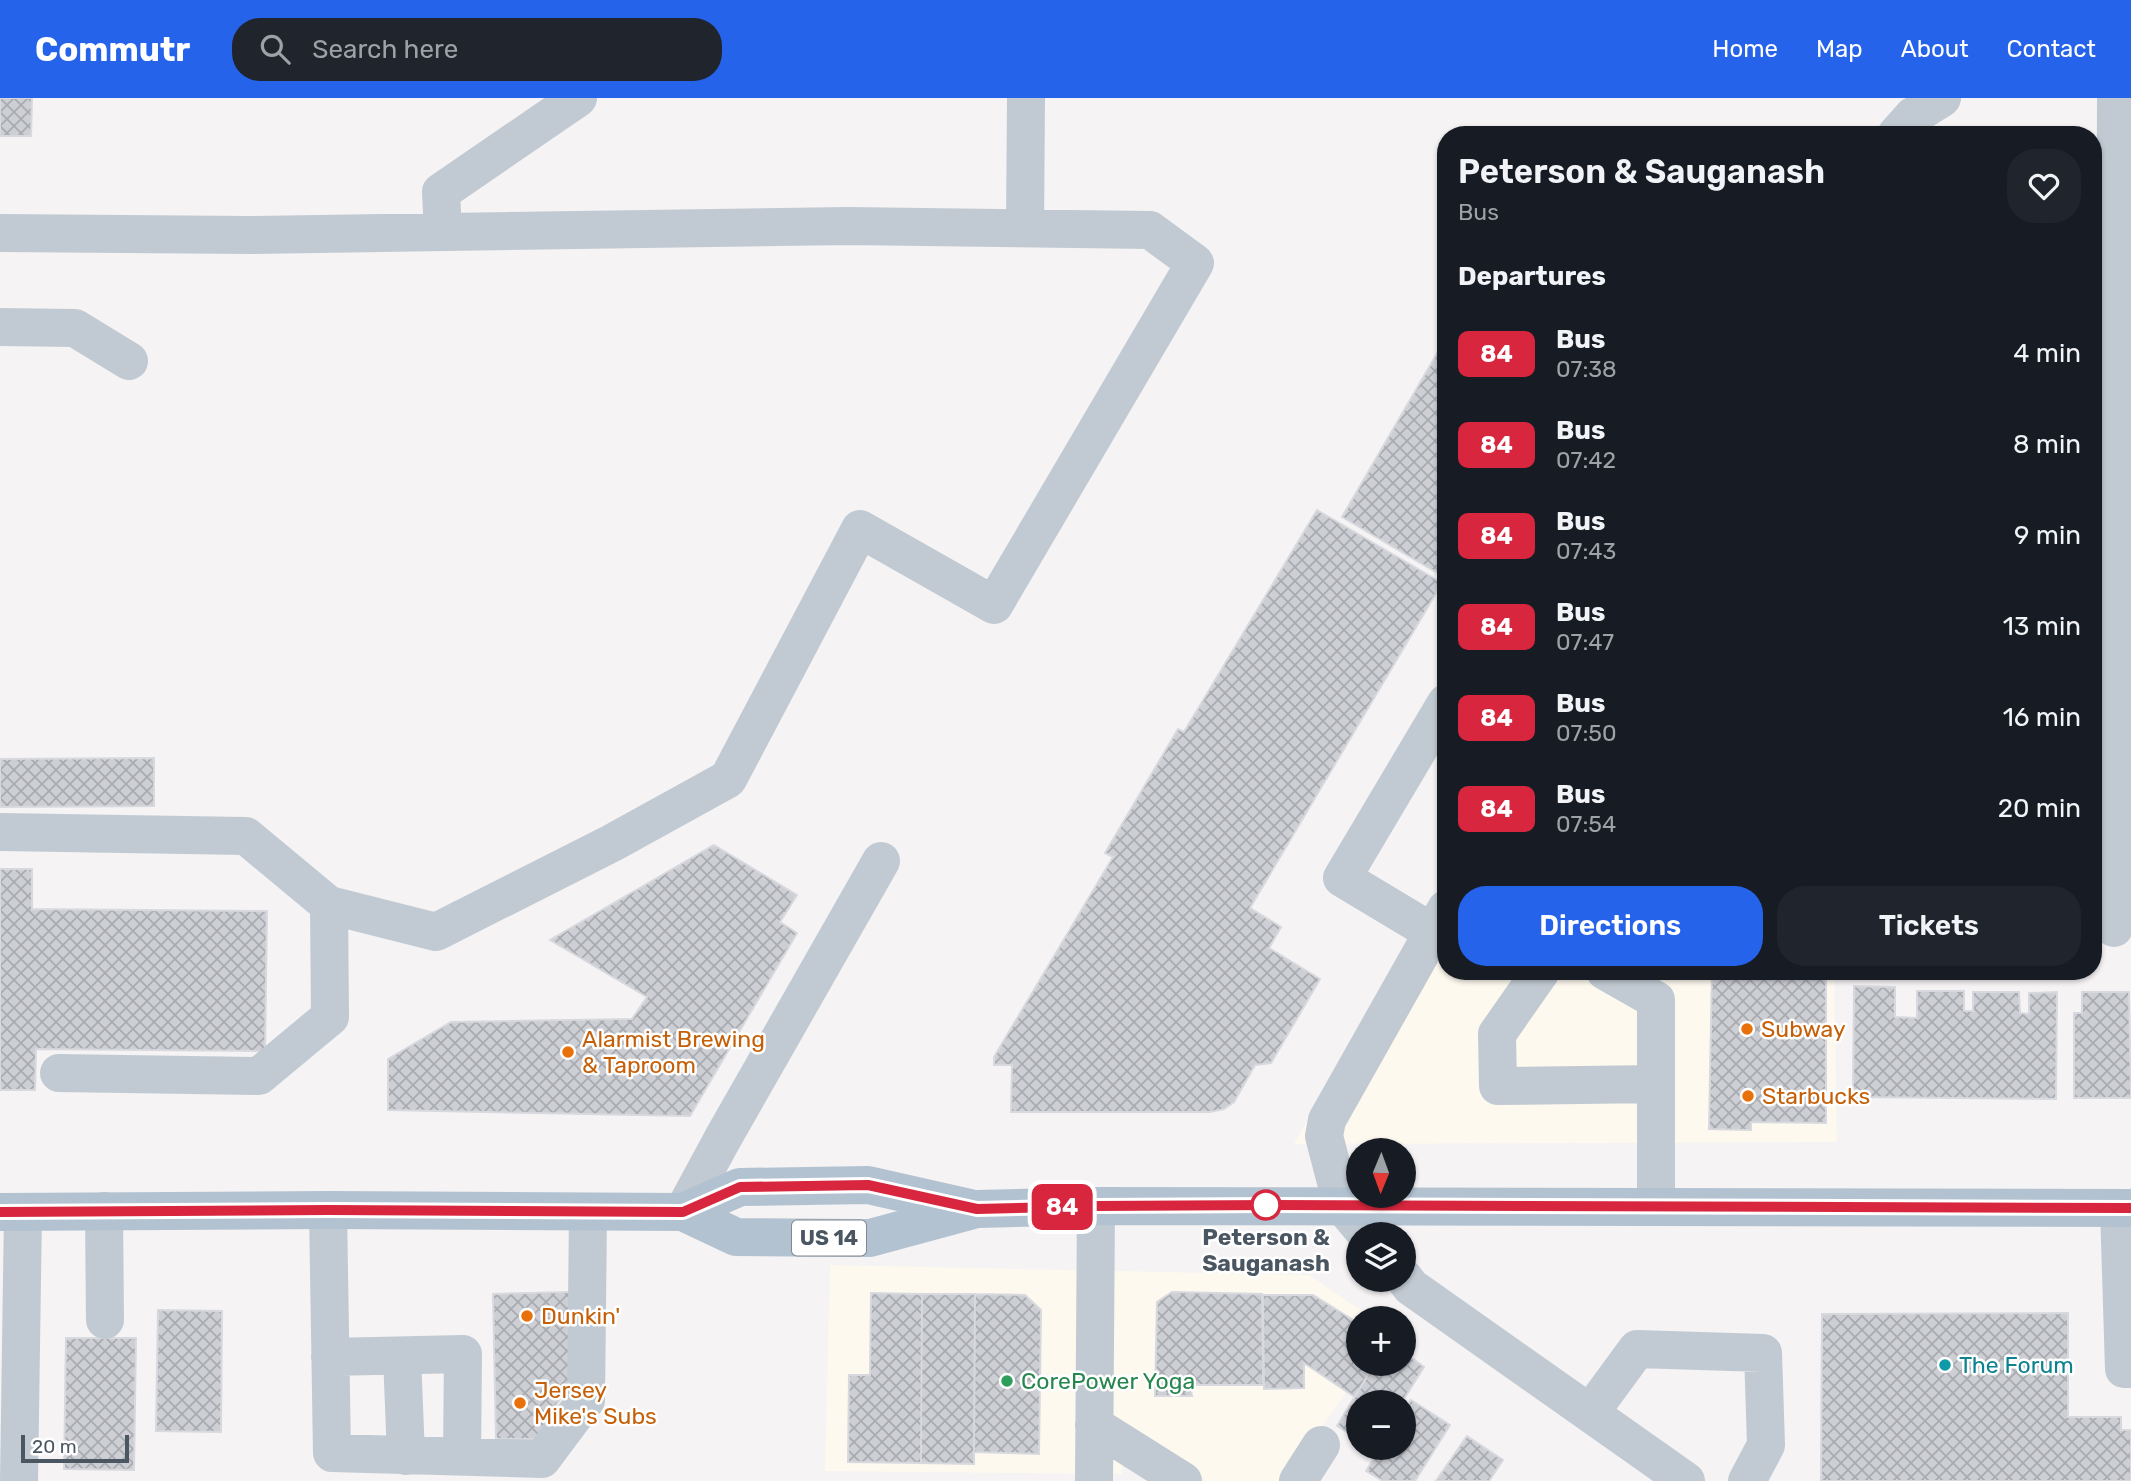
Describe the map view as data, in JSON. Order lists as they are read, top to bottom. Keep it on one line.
{"streets":{"main road":["US 14"]},"places":["Subway","Alarmist Brewing & Taproom","Starbucks","Peterson & Sauganash","Dunkin'","The Forum","CorePower Yoga","Jersey Mike's Subs"],"lines":["bus line 84"],"scale_bar":"20 m","north":"bottom","page":{"header":"Commutr","search":"Search here","nav":["Home","Map","About","Contact"],"on_map":"84","heading":[["Peterson & Sauganash","Bus"],"Departures"],"list":[{"mark":"84","name":"Bus","note":"07:38","value":"4 min"},{"mark":"84","name":"Bus","note":"07:42","value":"8 min"},{"mark":"84","name":"Bus","note":"07:43","value":"9 min"},{"mark":"84","name":"Bus","note":"07:47","value":"13 min"},{"mark":"84","name":"Bus","note":"07:50","value":"16 min"},{"mark":"84","name":"Bus","note":"07:54","value":"20 min"}],"buttons":["Directions","Tickets"],"map_buttons":["+","−"],"scale":"20 m"}}
